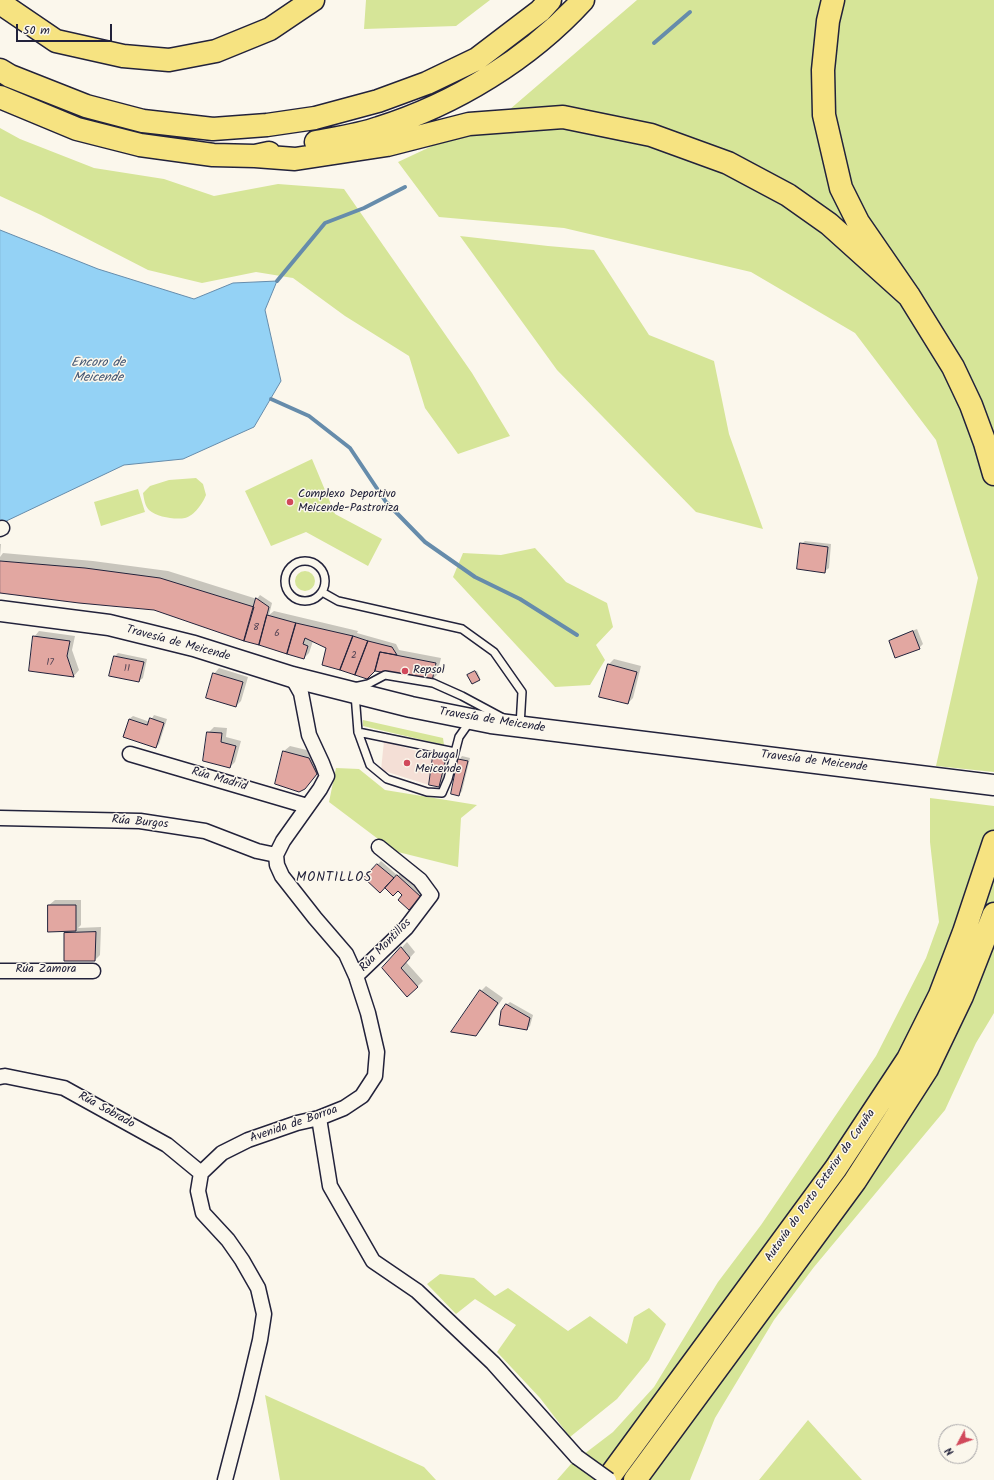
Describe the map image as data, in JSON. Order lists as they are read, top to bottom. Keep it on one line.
{"streets":{"main road":["Travesía de Meicende","Autovía do Porto Exterior da Coruña"],"street":["Rúa Madrid","Rúa Burgos","Rúa Montillos","Rúa Zamora","Rúa Sobrado","Avenida de Borroa"]},"crossings":[["Rúa Burgos","Avenida de Borroa"],["Rúa Montillos","Avenida de Borroa"],["Rúa Sobrado","Avenida de Borroa"]],"districts":["MONTILLOS"],"water":["Encoro de Meicende"],"places":["Complexo Deportivo Meicende-Pastroriza","Repsol","Carbugal Meicende"],"house_numbers":["8","6","2","17","11"],"scale_bar":"50 m","north":"bottom left"}
